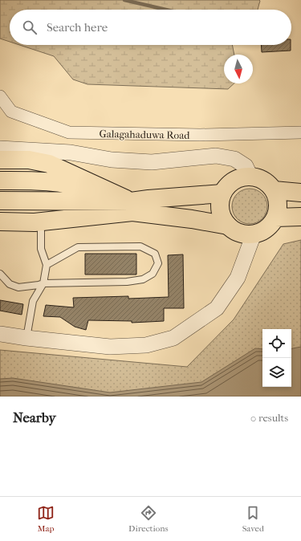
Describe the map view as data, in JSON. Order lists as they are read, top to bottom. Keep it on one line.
{"streets":{"street":["Galagahaduwa Road"]},"north":"bottom","page":{"search":"Search here","heading":["Nearby","0 results"],"nav":["Map","Directions","Saved"]}}
